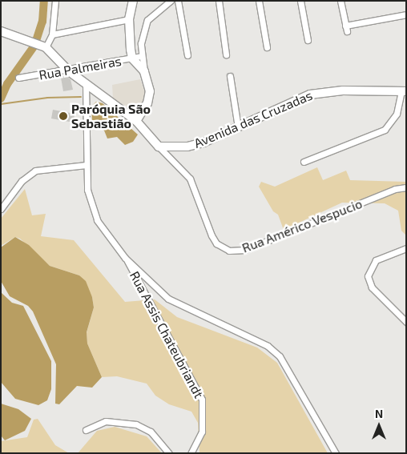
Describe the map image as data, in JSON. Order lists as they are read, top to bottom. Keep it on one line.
{"streets":{"street":["Rua Palmeiras","Avenida das Cruzadas","Rua Américo Vespucio","Rua Assis Chateubriandt"]},"crossings":[["Avenida das Cruzadas","Rua Américo Vespucio"]],"places":["Paróquia São Sebastião"],"north":"top"}
